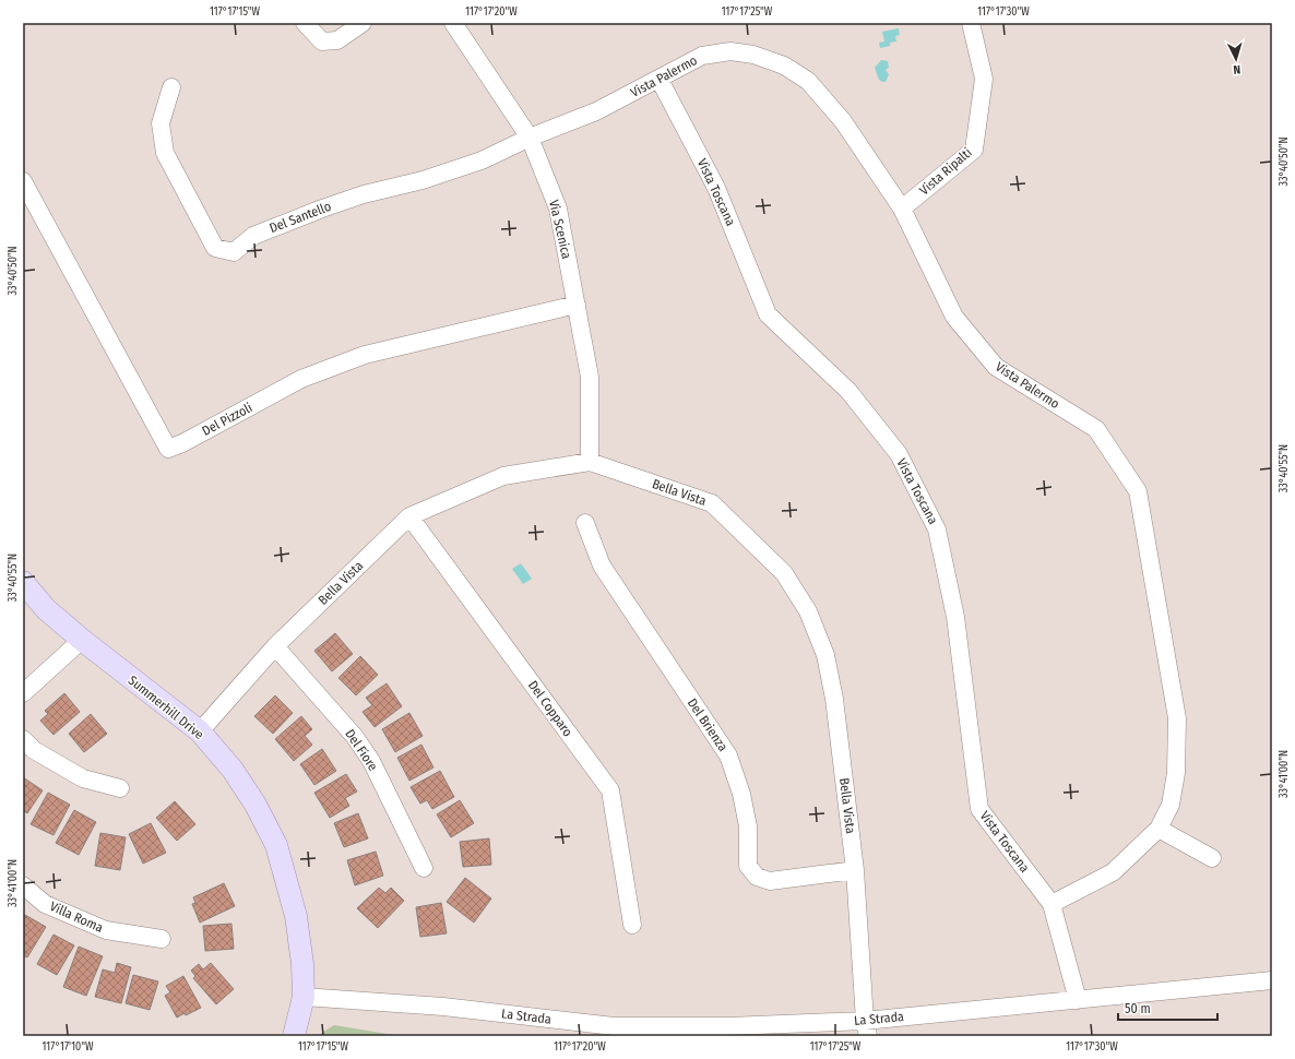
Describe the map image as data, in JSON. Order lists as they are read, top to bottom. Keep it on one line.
{"streets":{"main road":["Summerhill Drive"],"street":["Vista Palermo","Vista Ripalti","Vista Toscana","Del Santello","Via Scenica","Del Pizzoli","Bella Vista","Del Copparo","Del Brienza","Del Fiore","Villa Roma","La Strada"]},"crossings":[["Vista Palermo","Vista Ripalti"],["Vista Palermo","Vista Toscana"],["Vista Palermo","Del Santello"],["Vista Palermo","Via Scenica"],["Vista Toscana","La Strada"],["Del Santello","Via Scenica"],["Via Scenica","Del Pizzoli"],["Via Scenica","Bella Vista"],["Bella Vista","Summerhill Drive"],["Bella Vista","Del Copparo"],["Bella Vista","Del Brienza"],["Bella Vista","Del Fiore"],["Bella Vista","La Strada"],["Summerhill Drive","La Strada"]],"scale_bar":"50 m","north":"bottom","coordinates":["117°17'15\"W","117°17'20\"W","117°17'25\"W","117°17'30\"W","33°40'50\"N","33°40'55\"N","33°41'00\"N","117°17'10\"W"]}
